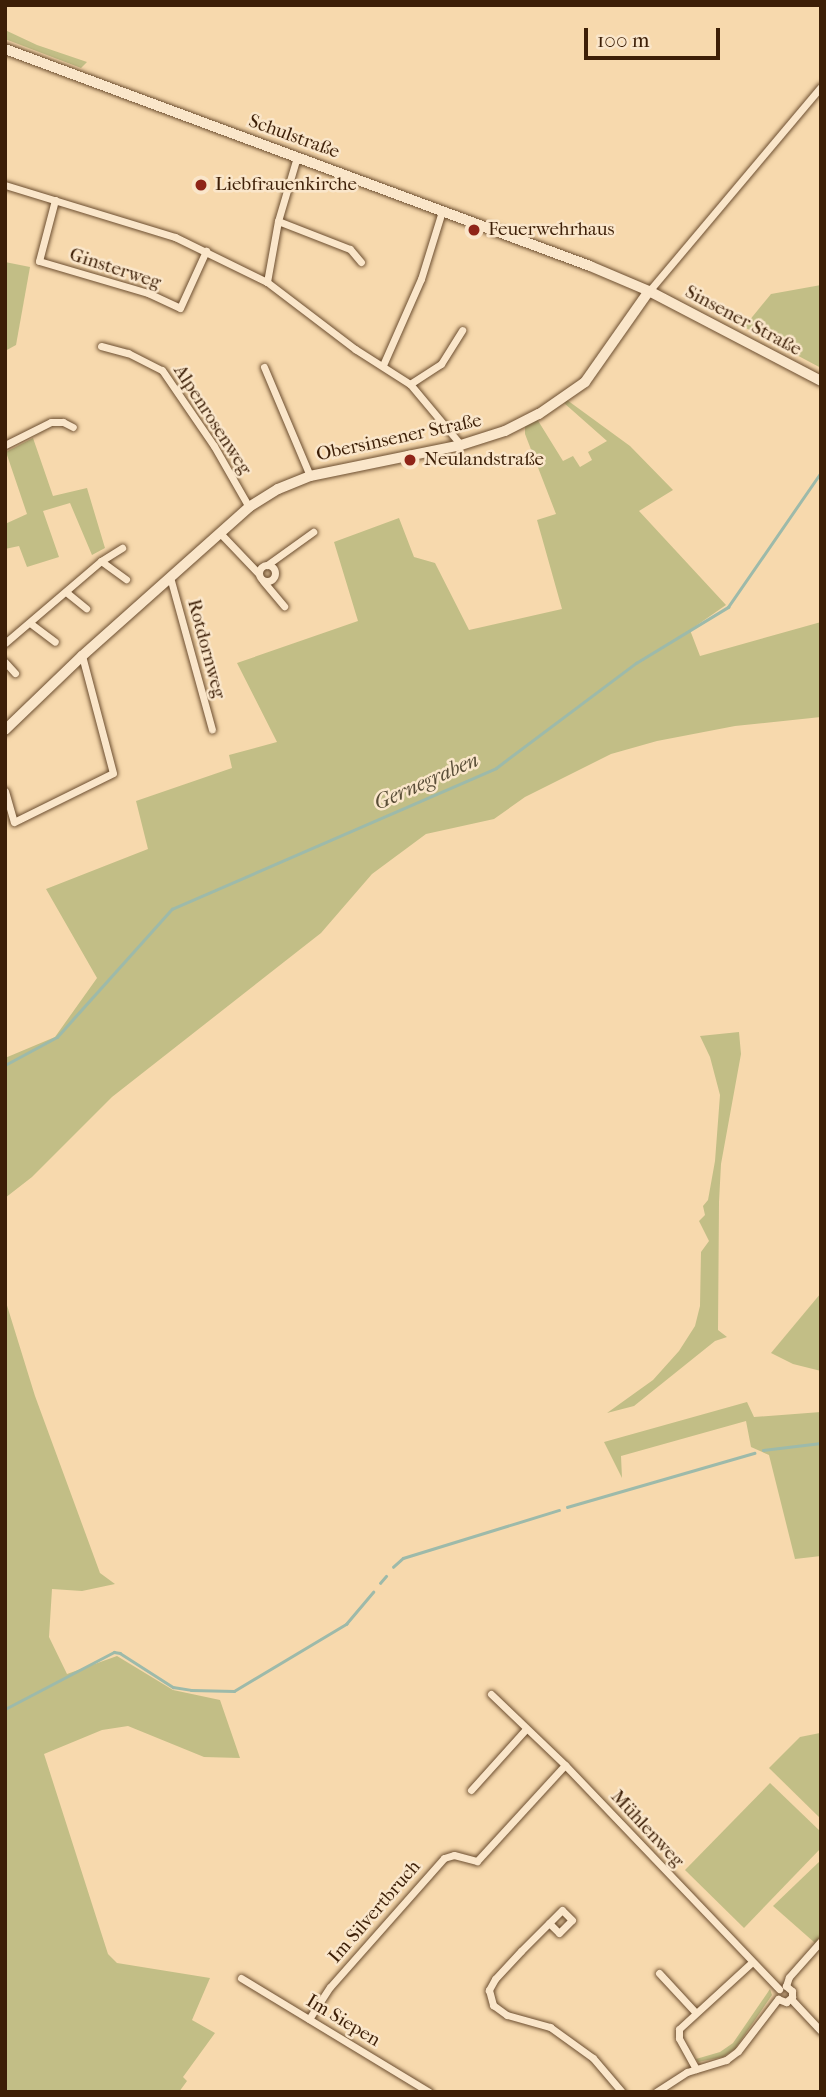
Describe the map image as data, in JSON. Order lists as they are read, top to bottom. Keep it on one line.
{"streets":{"main road":["Schulstraße","Sinsener Straße","Obersinsener Straße"],"street":["Ginsterweg","Alpenrosenweg","Rotdornweg","Mühlenweg","Im Silvertbruch","Im Siepen"]},"crossings":[["Schulstraße","Sinsener Straße"],["Schulstraße","Obersinsener Straße"],["Sinsener Straße","Obersinsener Straße"],["Alpenrosenweg","Obersinsener Straße"],["Obersinsener Straße","Rotdornweg"],["Mühlenweg","Im Silvertbruch"],["Im Silvertbruch","Im Siepen"]],"water":["Gernegraben"],"places":["Liebfrauenkirche","Feuerwehrhaus","Neulandstraße"],"scale_bar":"100 m"}
